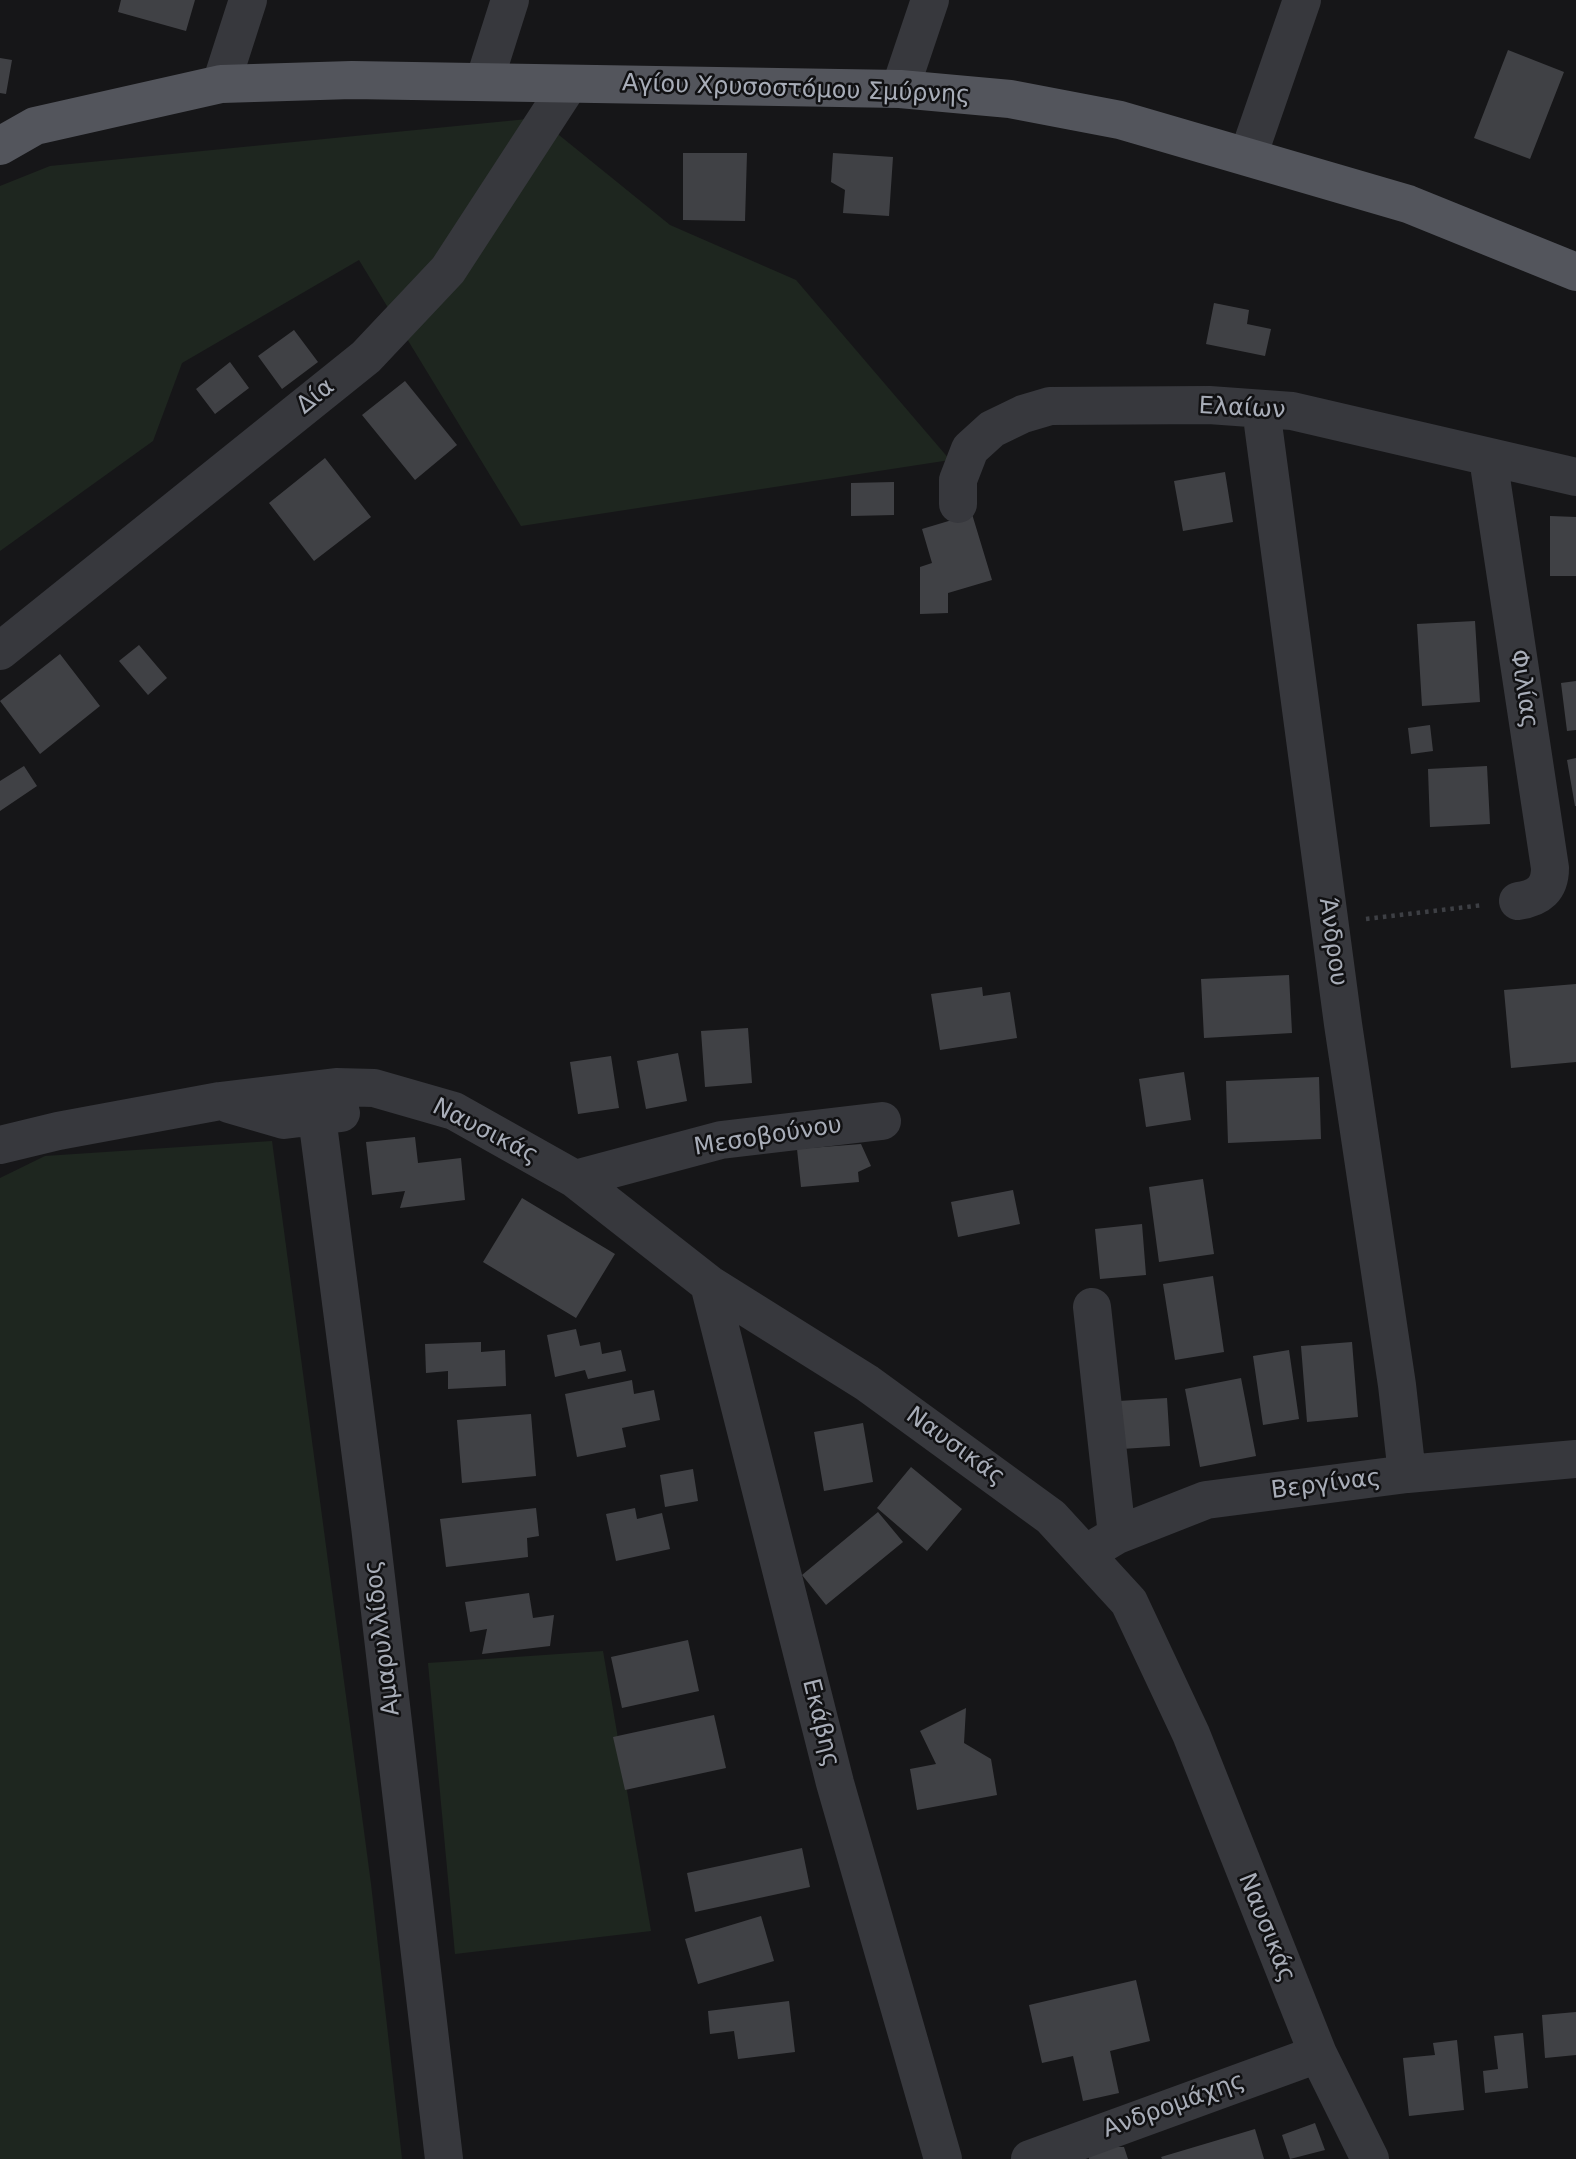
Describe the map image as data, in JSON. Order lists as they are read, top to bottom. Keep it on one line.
{"streets":{"main road":["Αγίου Χρυσοστόμου Σμύρνης"],"street":["Δία","Ελαίων","Φιλίας","Άνδρου","Ναυσικάς","Μεσοβούνου","Βεργίνας","Αμαρυλλίδος","Εκάβης","Ανδρομάχης"]},"crossings":[["Αγίου Χρυσοστόμου Σμύρνης","Δία"],["Ελαίων","Φιλίας"],["Ελαίων","Άνδρου"],["Άνδρου","Βεργίνας"],["Ναυσικάς","Μεσοβούνου"],["Ναυσικάς","Βεργίνας"],["Ναυσικάς","Εκάβης"],["Ναυσικάς","Ανδρομάχης"]]}
